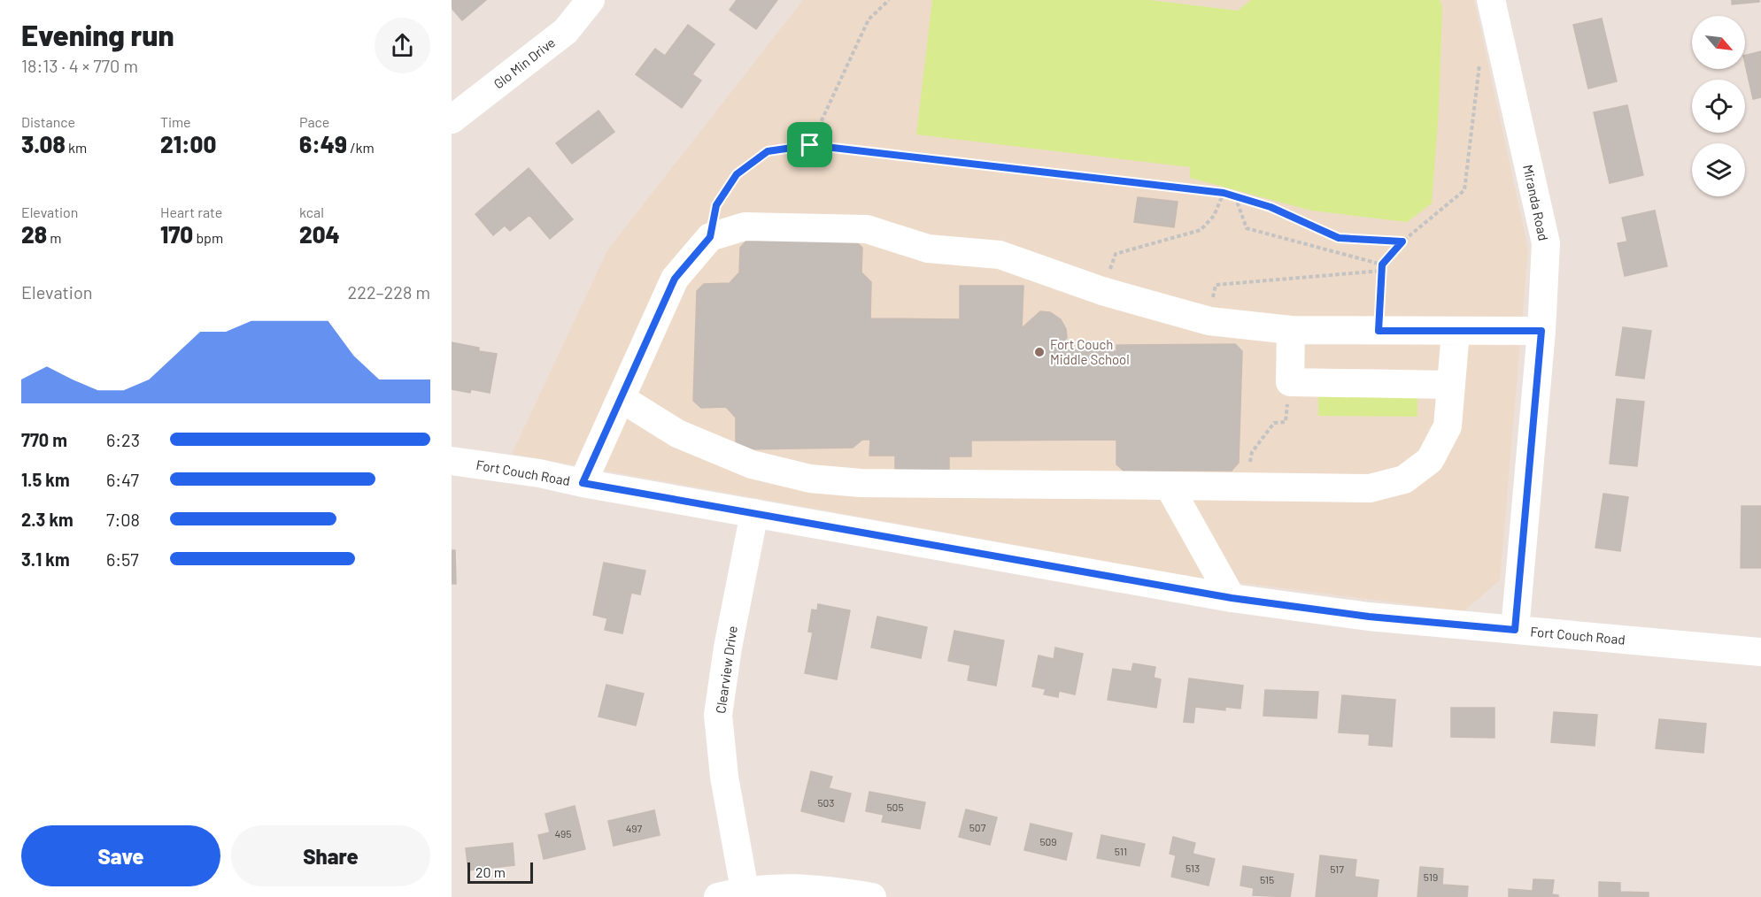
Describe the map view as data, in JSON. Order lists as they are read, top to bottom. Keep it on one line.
{"streets":{"street":["Glo Min Drive","Miranda Road","Fort Couch Road","Clearview Drive"]},"crossings":[["Miranda Road","Fort Couch Road"],["Fort Couch Road","Clearview Drive"]],"places":["Fort Couch Middle School"],"house_numbers":["503","505","507","497","495","509","511","513","517","519","515"],"scale_bar":"20 m","north":"bottom right","page":{"heading":["Evening run","18:13 · 4 × 770 m"],"stats":[["Distance","3.08 km"],["Time","21:00"],["Pace","6:49 /km"],["Elevation","28 m"],["Heart rate","170 bpm"],["kcal","204"]],"chart":["Elevation","222–228 m"],"list":[{"name":"770 m","note":"6:23"},{"name":"1.5 km","note":"6:47"},{"name":"2.3 km","note":"7:08"},{"name":"3.1 km","note":"6:57"}],"buttons":["Save","Share"],"scale":"20 m"}}
